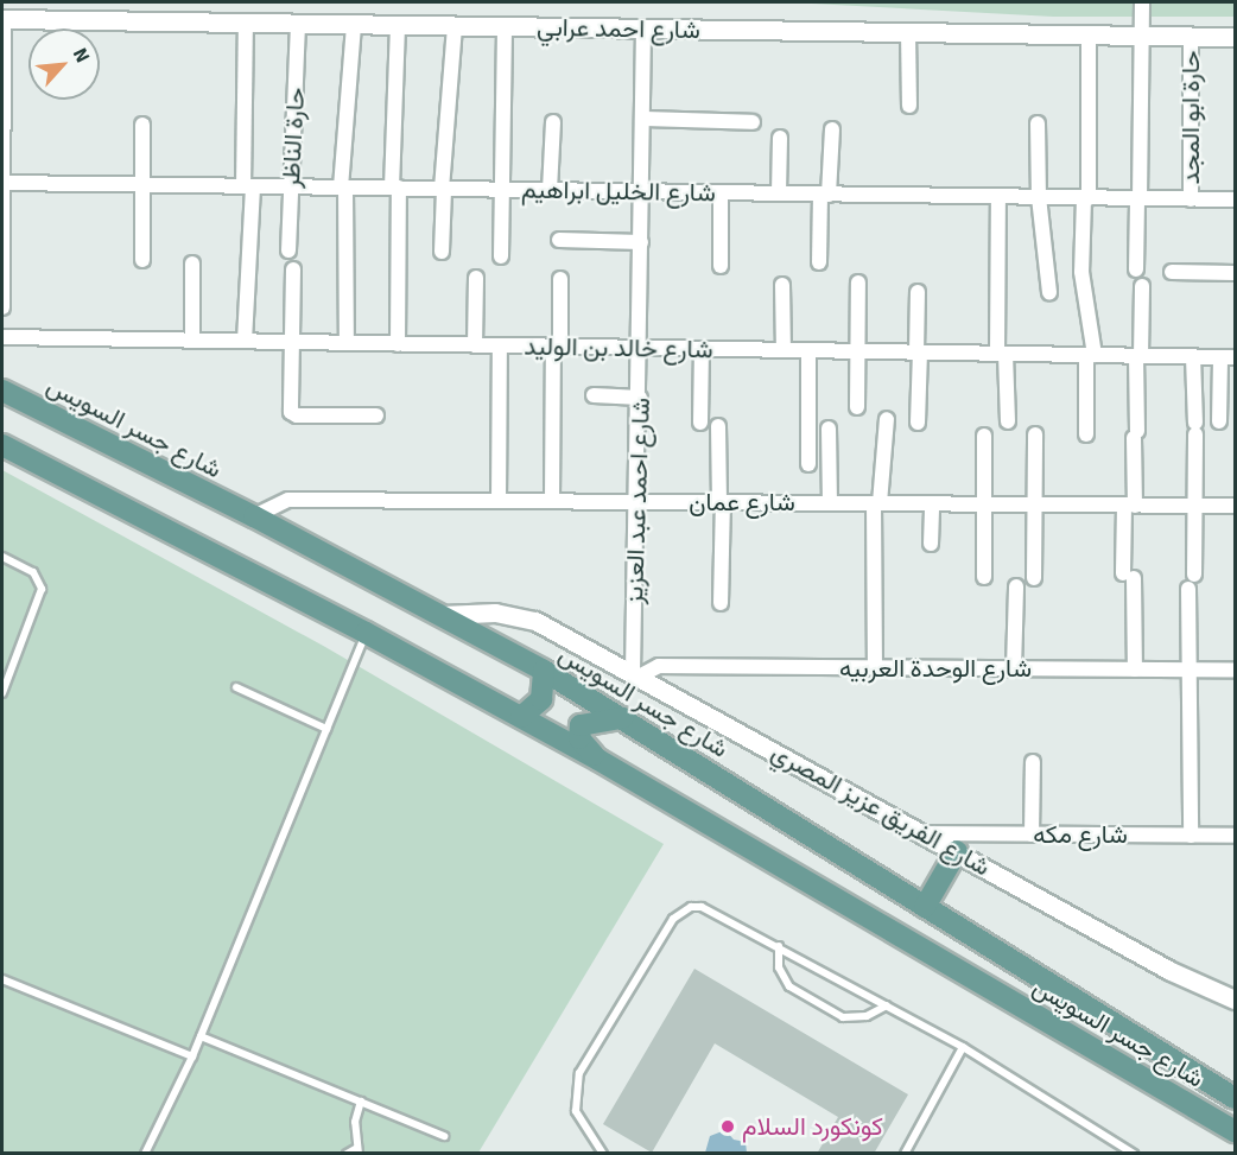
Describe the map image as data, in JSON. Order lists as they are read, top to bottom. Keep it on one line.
{"streets":{"main road":["شارع جسر السويس"],"street":["شارع احمد عرابي","حارة ابو المجد","حارة الناظر","شارع الخليل ابراهيم","شارع خالد بن الوليد","شارع احمد عبد العزيز","شارع عمان","شارع الوحدة العربيه","شارع الفريق عزيز المصري","شارع مكه"]},"crossings":[["شارع احمد عرابي","حارة ابو المجد"],["شارع احمد عرابي","حارة الناظر"],["شارع احمد عرابي","شارع احمد عبد العزيز"],["حارة ابو المجد","شارع الخليل ابراهيم"],["حارة الناظر","شارع الخليل ابراهيم"],["شارع الخليل ابراهيم","شارع احمد عبد العزيز"],["شارع خالد بن الوليد","شارع احمد عبد العزيز"],["شارع جسر السويس","شارع عمان"],["شارع جسر السويس","شارع الفريق عزيز المصري"],["شارع احمد عبد العزيز","شارع عمان"],["شارع احمد عبد العزيز","شارع الوحدة العربيه"],["شارع احمد عبد العزيز","شارع الفريق عزيز المصري"],["شارع الوحدة العربيه","شارع الفريق عزيز المصري"],["شارع الفريق عزيز المصري","شارع مكه"]],"places":["كونكورد السلام"],"north":"top right"}
